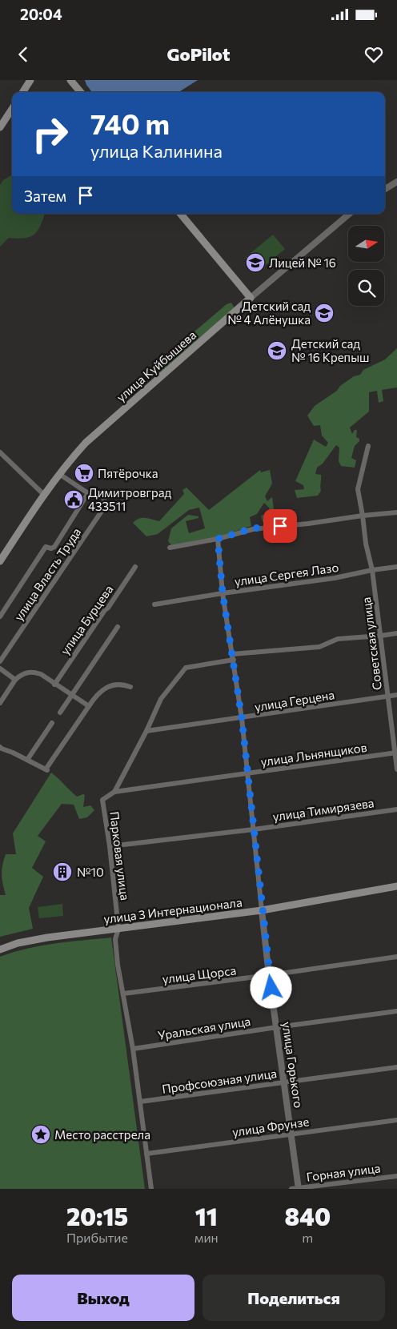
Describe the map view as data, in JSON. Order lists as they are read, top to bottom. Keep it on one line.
{"streets":{"main road":["улица Куйбышева","улица 3 Интернационала"],"street":["улица Власть Труда","улица Сергея Лазо","улица Бурцева","Советская улица","улица Герцена","улица Льнянщиков","улица Тимирязева","Парковая улица","улица Щорса","Уральская улица","улица Горького","Профсоюзная улица","улица Фрунзе","Горная улица"]},"crossings":[["улица Сергея Лазо","Советская улица"],["улица Сергея Лазо","улица Горького"],["Советская улица","улица Герцена"],["Советская улица","улица Льнянщиков"],["улица Герцена","Парковая улица"],["улица Герцена","улица Горького"],["улица Льнянщиков","Парковая улица"],["улица Льнянщиков","улица Горького"],["улица Тимирязева","Парковая улица"],["улица Тимирязева","улица Горького"],["Парковая улица","улица 3 Интернационала"],["Парковая улица","улица Щорса"],["Парковая улица","Уральская улица"],["Парковая улица","улица Горького"],["Парковая улица","Профсоюзная улица"],["Парковая улица","улица Фрунзе"],["улица 3 Интернационала","улица Горького"],["улица Щорса","улица Горького"],["Уральская улица","улица Горького"],["улица Горького","Профсоюзная улица"],["улица Горького","улица Фрунзе"],["улица Горького","Горная улица"]],"places":{"school or university":["Лицей № 16","Детский сад № 4 Алёнушка","Детский сад № 16 Крепыш"],"supermarket":["Пятёрочка"],"public building":["Димитровград 433511"],"building":["№10"],"place":["Место расстрела"]},"north":"right","page":{"status":"20:04","header":"GoPilot","turn":["740 m","улица Калинина"],"then":"Затем","eta":["20:15","Прибытие","11","мин","840","m"],"buttons":["Выход","Поделиться"]}}
